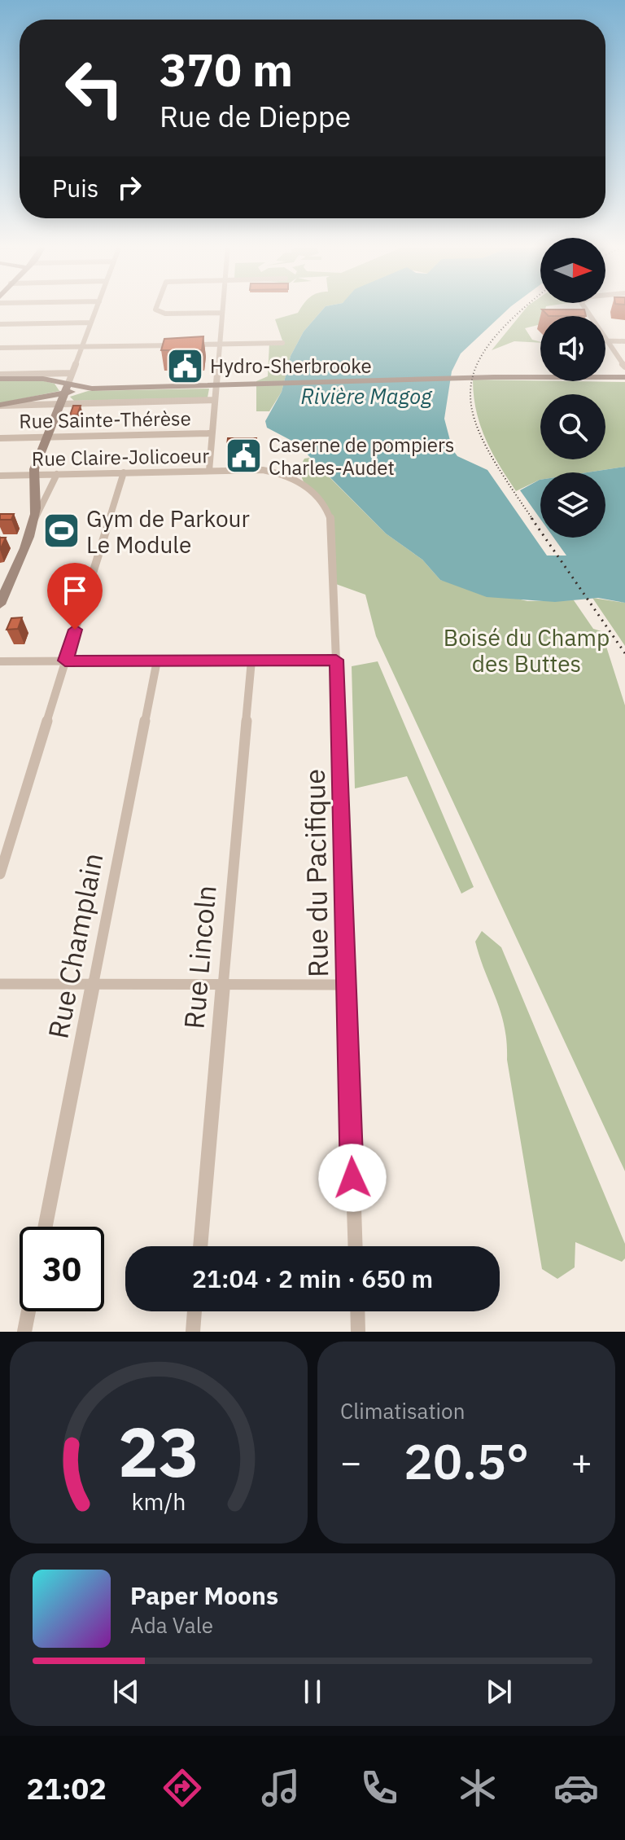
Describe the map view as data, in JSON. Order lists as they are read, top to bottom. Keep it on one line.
{"streets":{"street":["Rue Sainte-Thérèse","Rue Claire-Jolicoeur","Rue du Pacifique","Rue Champlain","Rue Lincoln"]},"crossings":[["Rue Claire-Jolicoeur","Rue du Pacifique"]],"water":["Rivière Magog"],"parks":["Boisé du Champ des Buttes"],"places":{"public building":["Hydro-Sherbrooke","Caserne de pompiers Charles-Audet"],"sports":["Gym de Parkour Le Module"]},"north":"right","page":{"turn":["370 m","Rue de Dieppe"],"then":"Puis","limit":"30","trip":"21:04 · 2 min · 650 m","tile":"Climatisation","heat":["−","20.5°","+"],"song":["Paper Moons","Ada Vale"],"tabs":"21:02","gauge":["23","km/h"]}}
